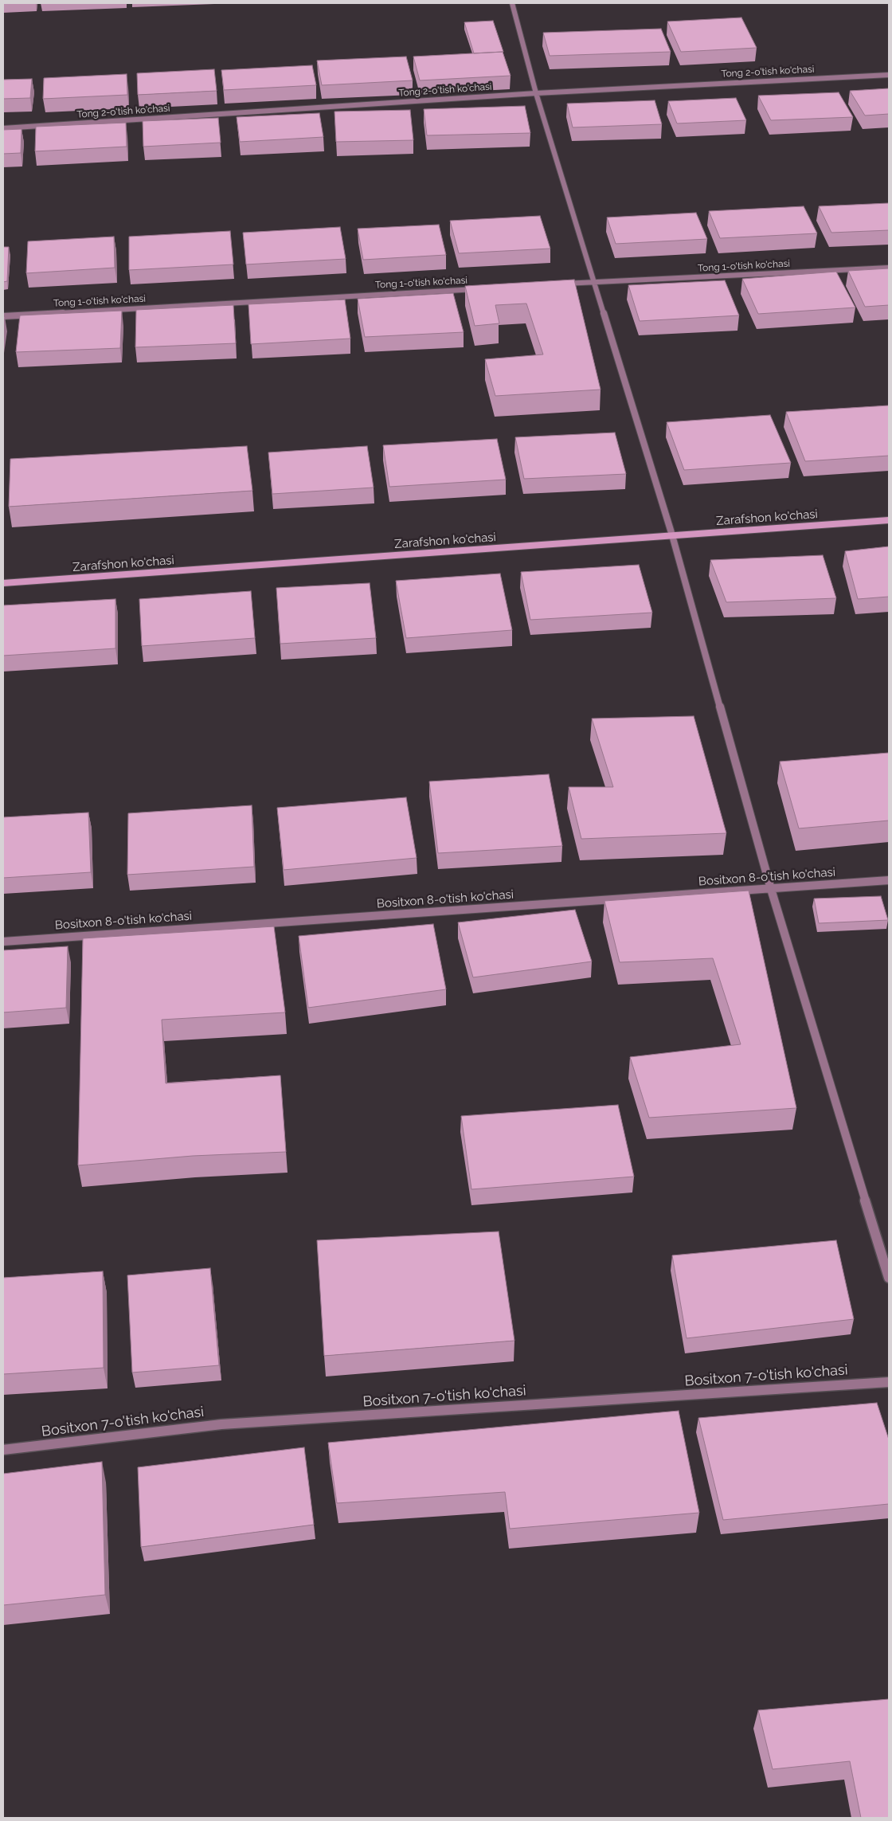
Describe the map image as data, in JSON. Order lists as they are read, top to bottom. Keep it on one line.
{"streets":{"street":["Tong 2-o'tish ko'chasi","Tong 1-o'tish ko'chasi","Zarafshon ko'chasi","Bositxon 8-o'tish ko'chasi","Bositxon 7-o'tish ko'chasi"]}}
